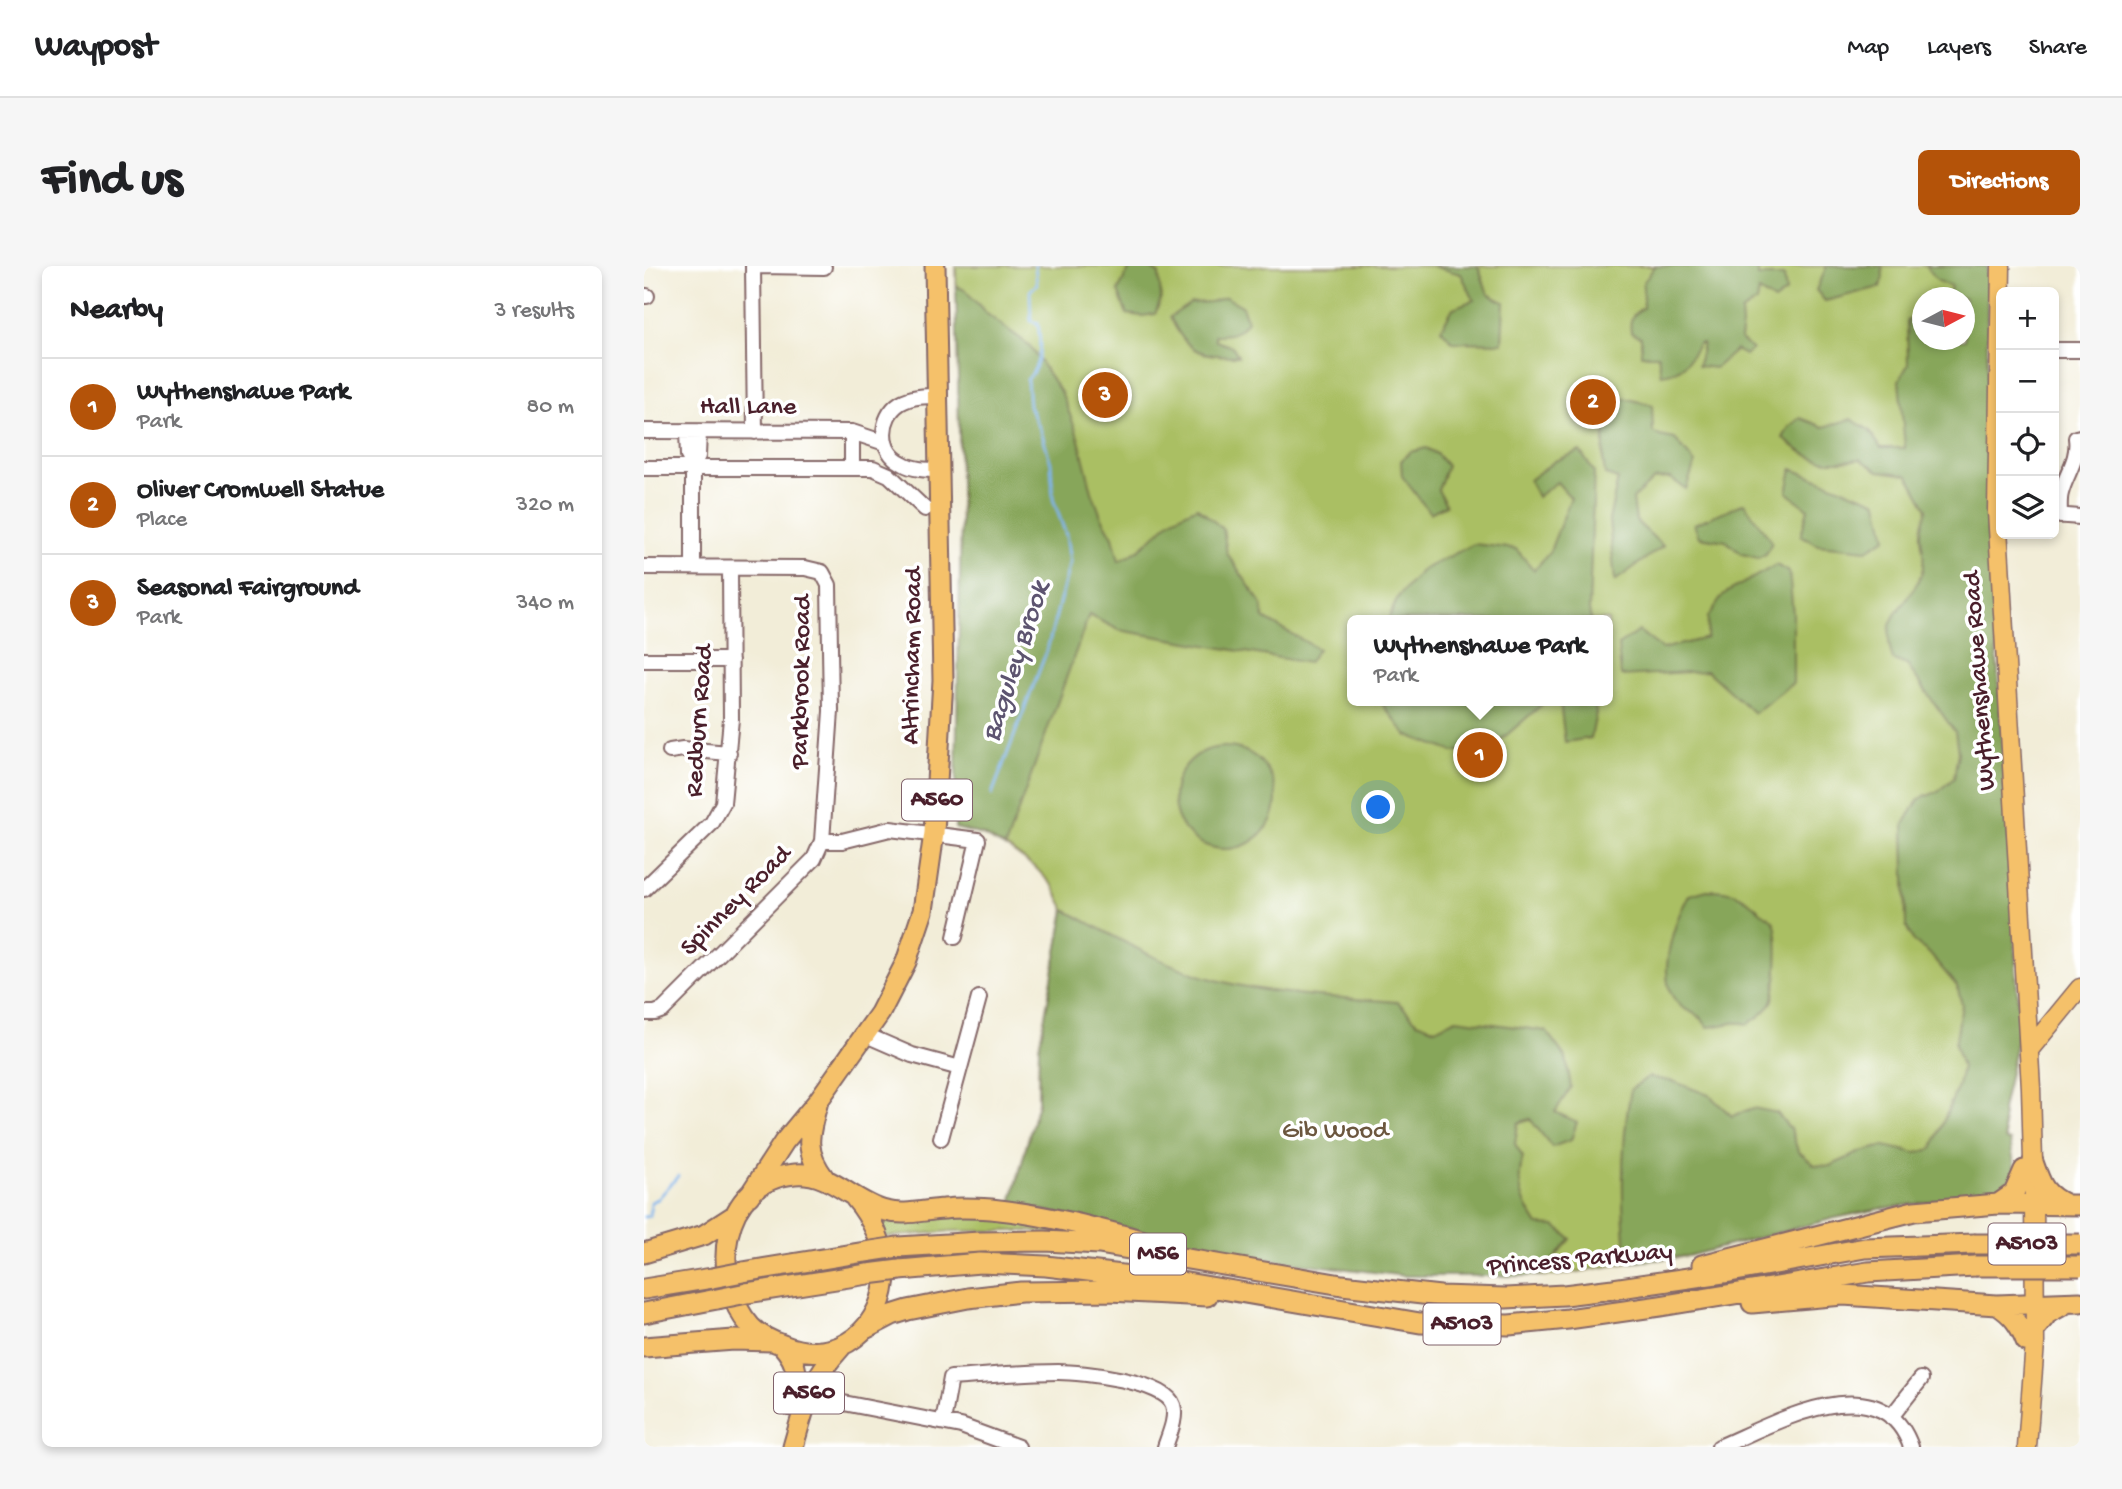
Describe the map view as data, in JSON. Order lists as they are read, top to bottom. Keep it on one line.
{"streets":{"highway":["Altrincham Road","A560","A5103","M56","Princess Parkway"],"main road":["Wythenshawe Road"],"street":["Hall Lane","Parkbrook Road","Redburn Road","Spinney Road"]},"crossings":[["Hall Lane","Altrincham Road"],["Altrincham Road","A560"],["Altrincham Road","A5103"],["Parkbrook Road","Redburn Road"],["Parkbrook Road","Spinney Road"],["A560","A5103"],["A5103","Princess Parkway"]],"water":["Baguley Brook"],"parks":["Gib Wood"],"north":"right","page":{"header":"Waypost","nav":["Map","Layers","Share"],"buttons":"Directions","title":"Find us","heading":["Nearby","3 results"],"map_buttons":["+","−"],"list":[{"mark":"1","name":"Wythenshawe Park","note":"Park","value":"80 m"},{"mark":"2","name":"Oliver Cromwell Statue","note":"Place","value":"320 m"},{"mark":"3","name":"Seasonal Fairground","note":"Park","value":"340 m"}],"pins":["3","2","1"],"popup":["Wythenshawe Park","Park"]}}
